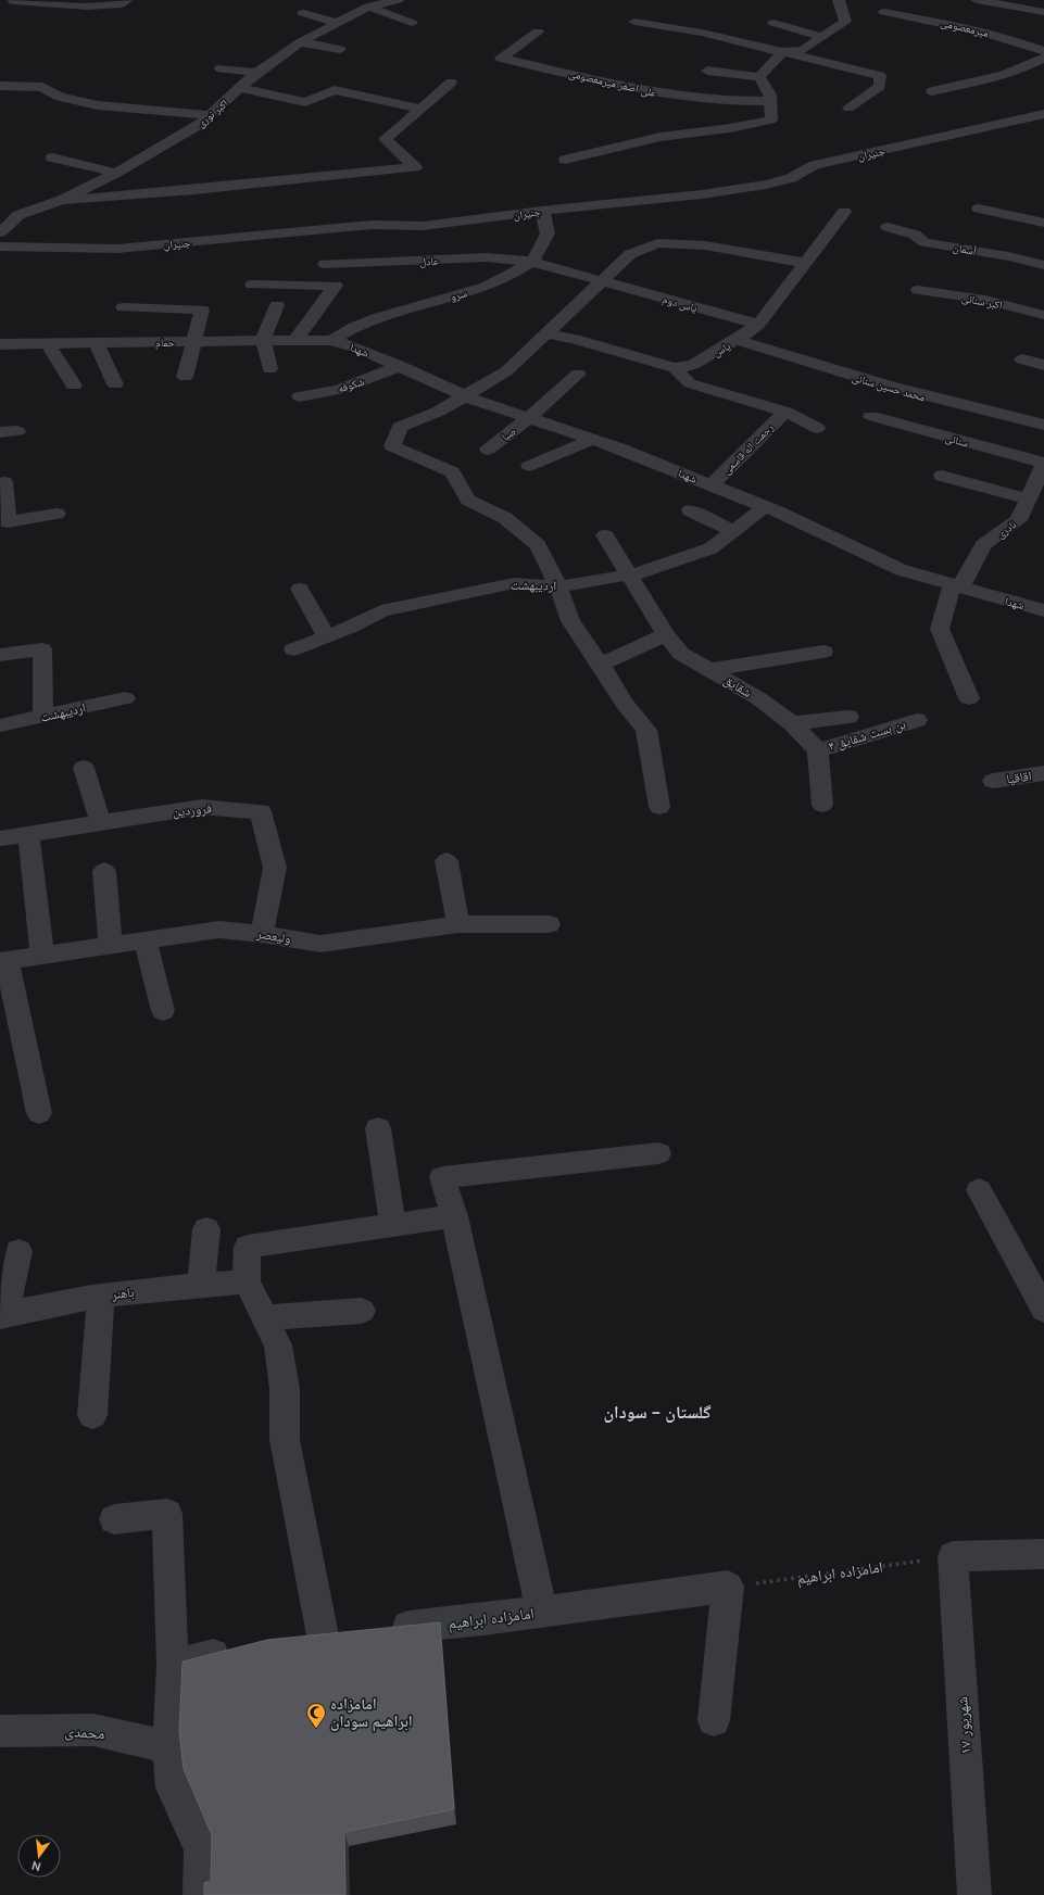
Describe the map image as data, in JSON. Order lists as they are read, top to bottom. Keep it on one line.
{"streets":{"street":["میرمعصومی","علی اصغر میرمعصومی","اکبر نوری","جنیران","آسمان","عادل","سرو","اکبر سنائی","یاس دوم","حمام","یاس","شهدا","شکوفه","محمد حسین سنائی","صبا","سنائی","رحمت اله قاسمی","نادری","اردیبهشت","شقایق","بن بست شقایق ۴","اقاقیا","فروردین","ولیعصر","باهنر","امامزاده ابراهیم","۱۷ شهریور","محمدی"]},"crossings":[["عادل","سرو"],["عادل","یاس دوم"],["سرو","حمام"],["سرو","شهدا"],["یاس دوم","یاس"],["حمام","شهدا"],["یاس","محمد حسین سنائی"],["شهدا","شکوفه"],["شهدا","صبا"],["شهدا","رحمت اله قاسمی"],["شهدا","نادری"],["شهدا","اردیبهشت"],["سنائی","نادری"],["اردیبهشت","شقایق"],["شقایق","بن بست شقایق ۴"],["فروردین","ولیعصر"],["امامزاده ابراهیم","۱۷ شهریور"]],"districts":["گلستان - سودان"],"places":{"mosque":["امامزاده ابراهیم سودان"]},"north":"bottom"}
